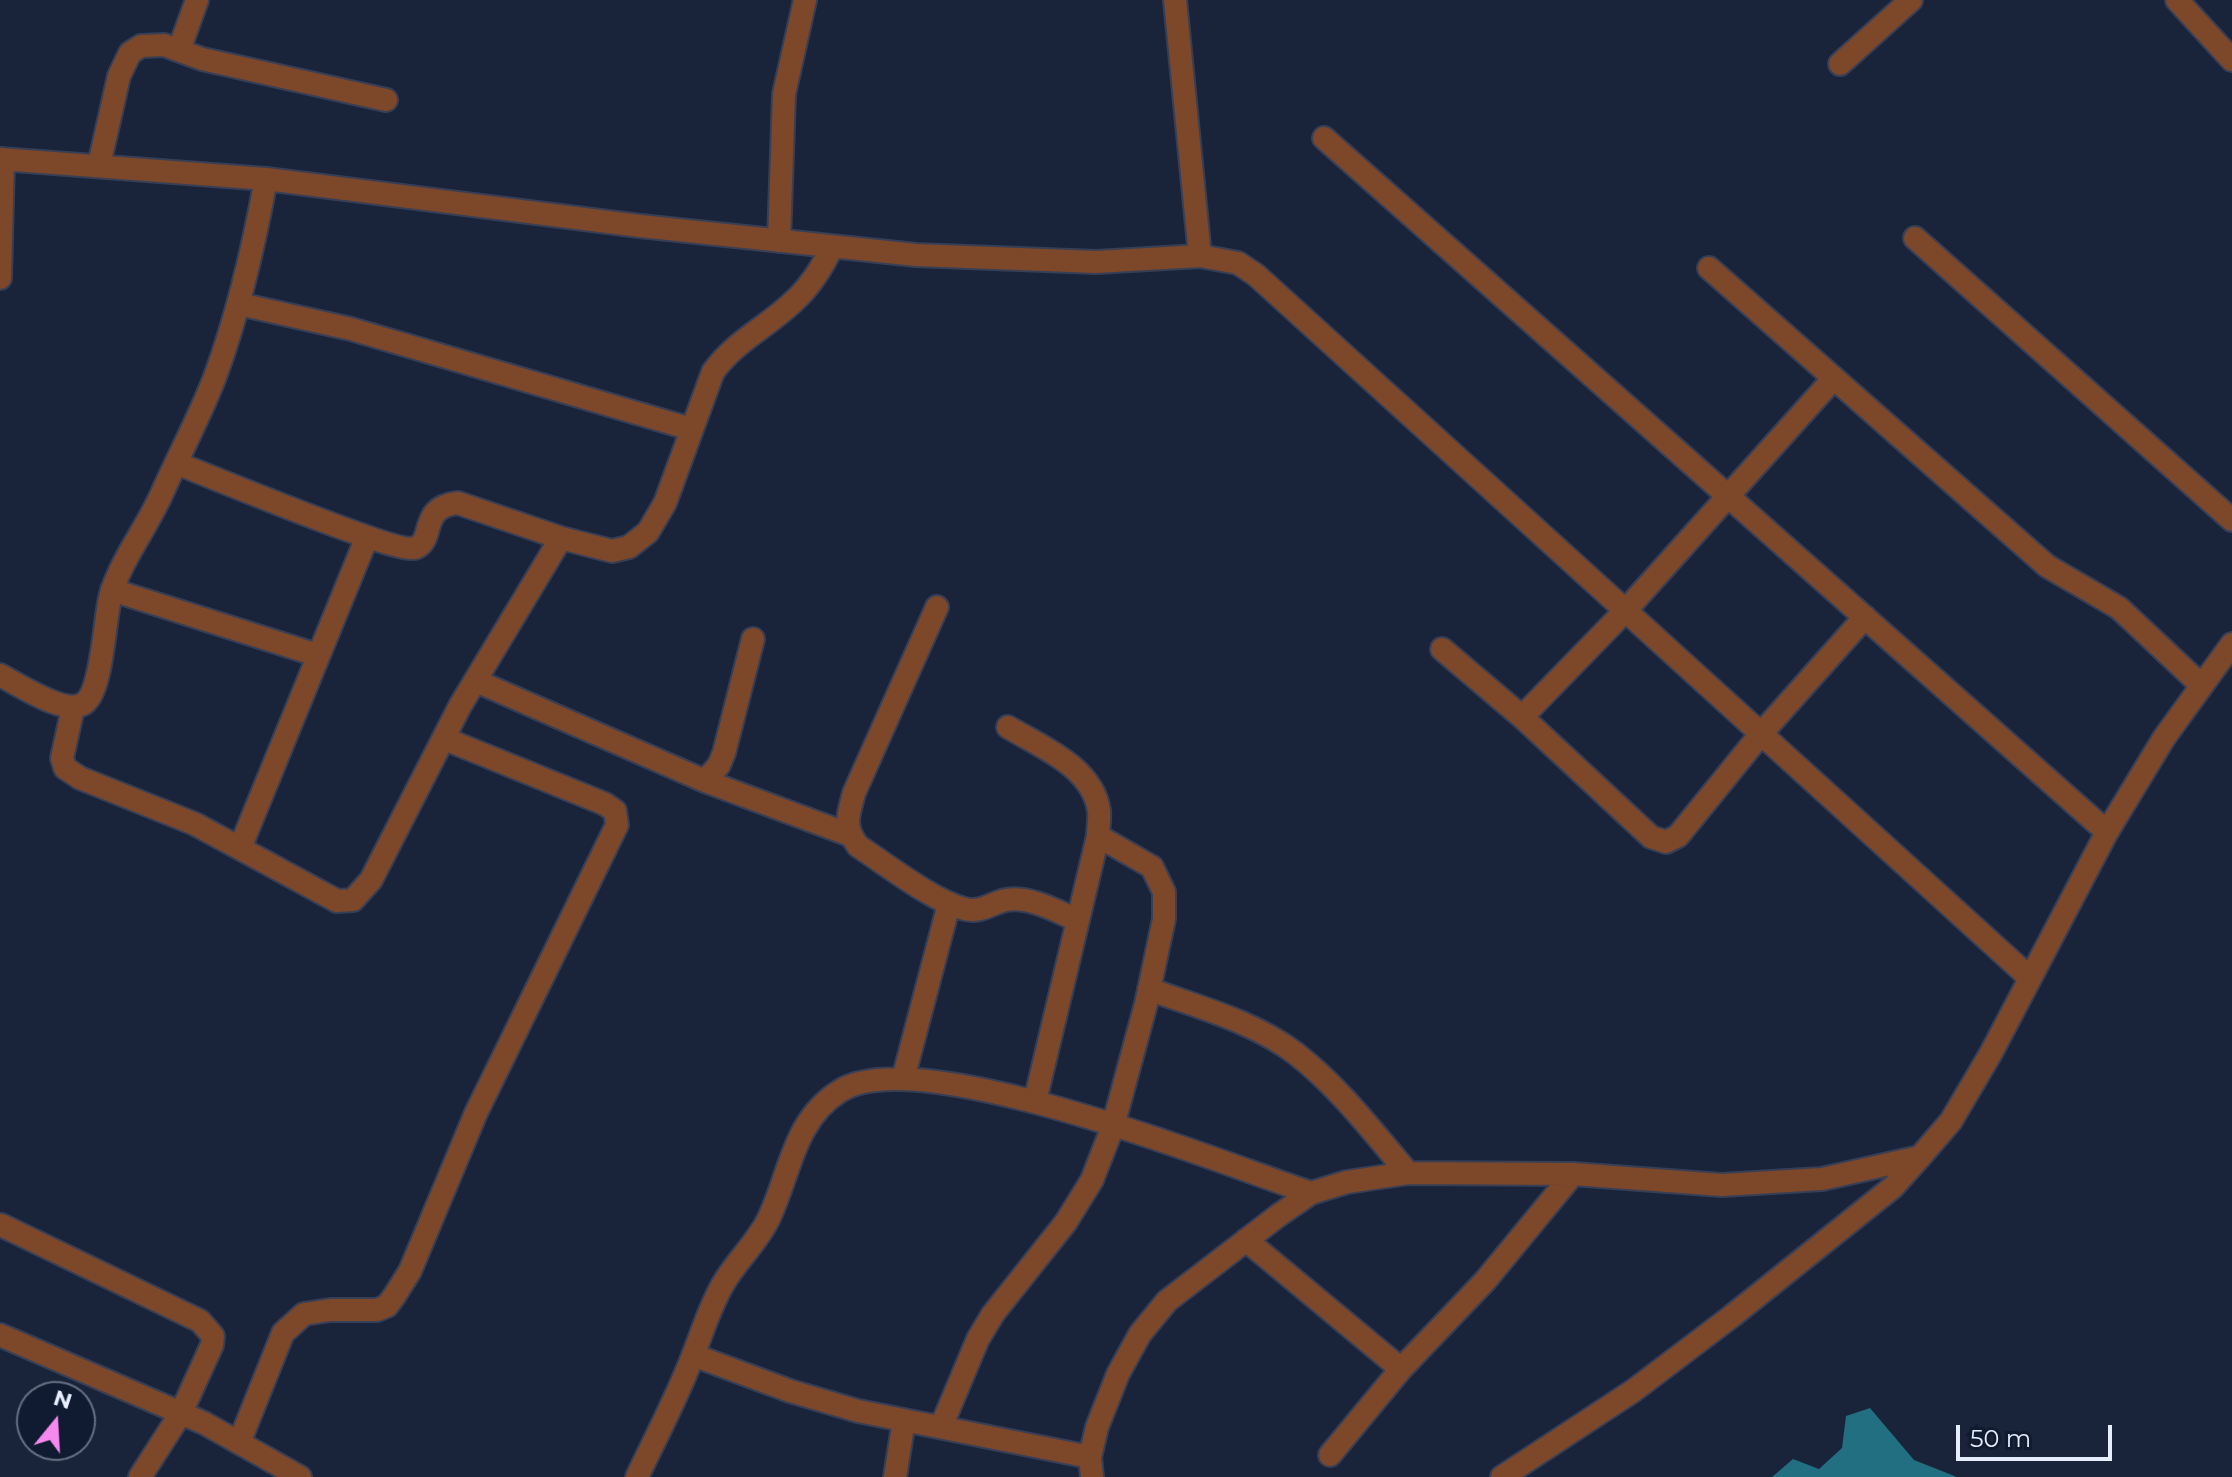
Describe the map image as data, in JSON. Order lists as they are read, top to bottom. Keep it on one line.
{"scale_bar":"50 m","north":"top"}
